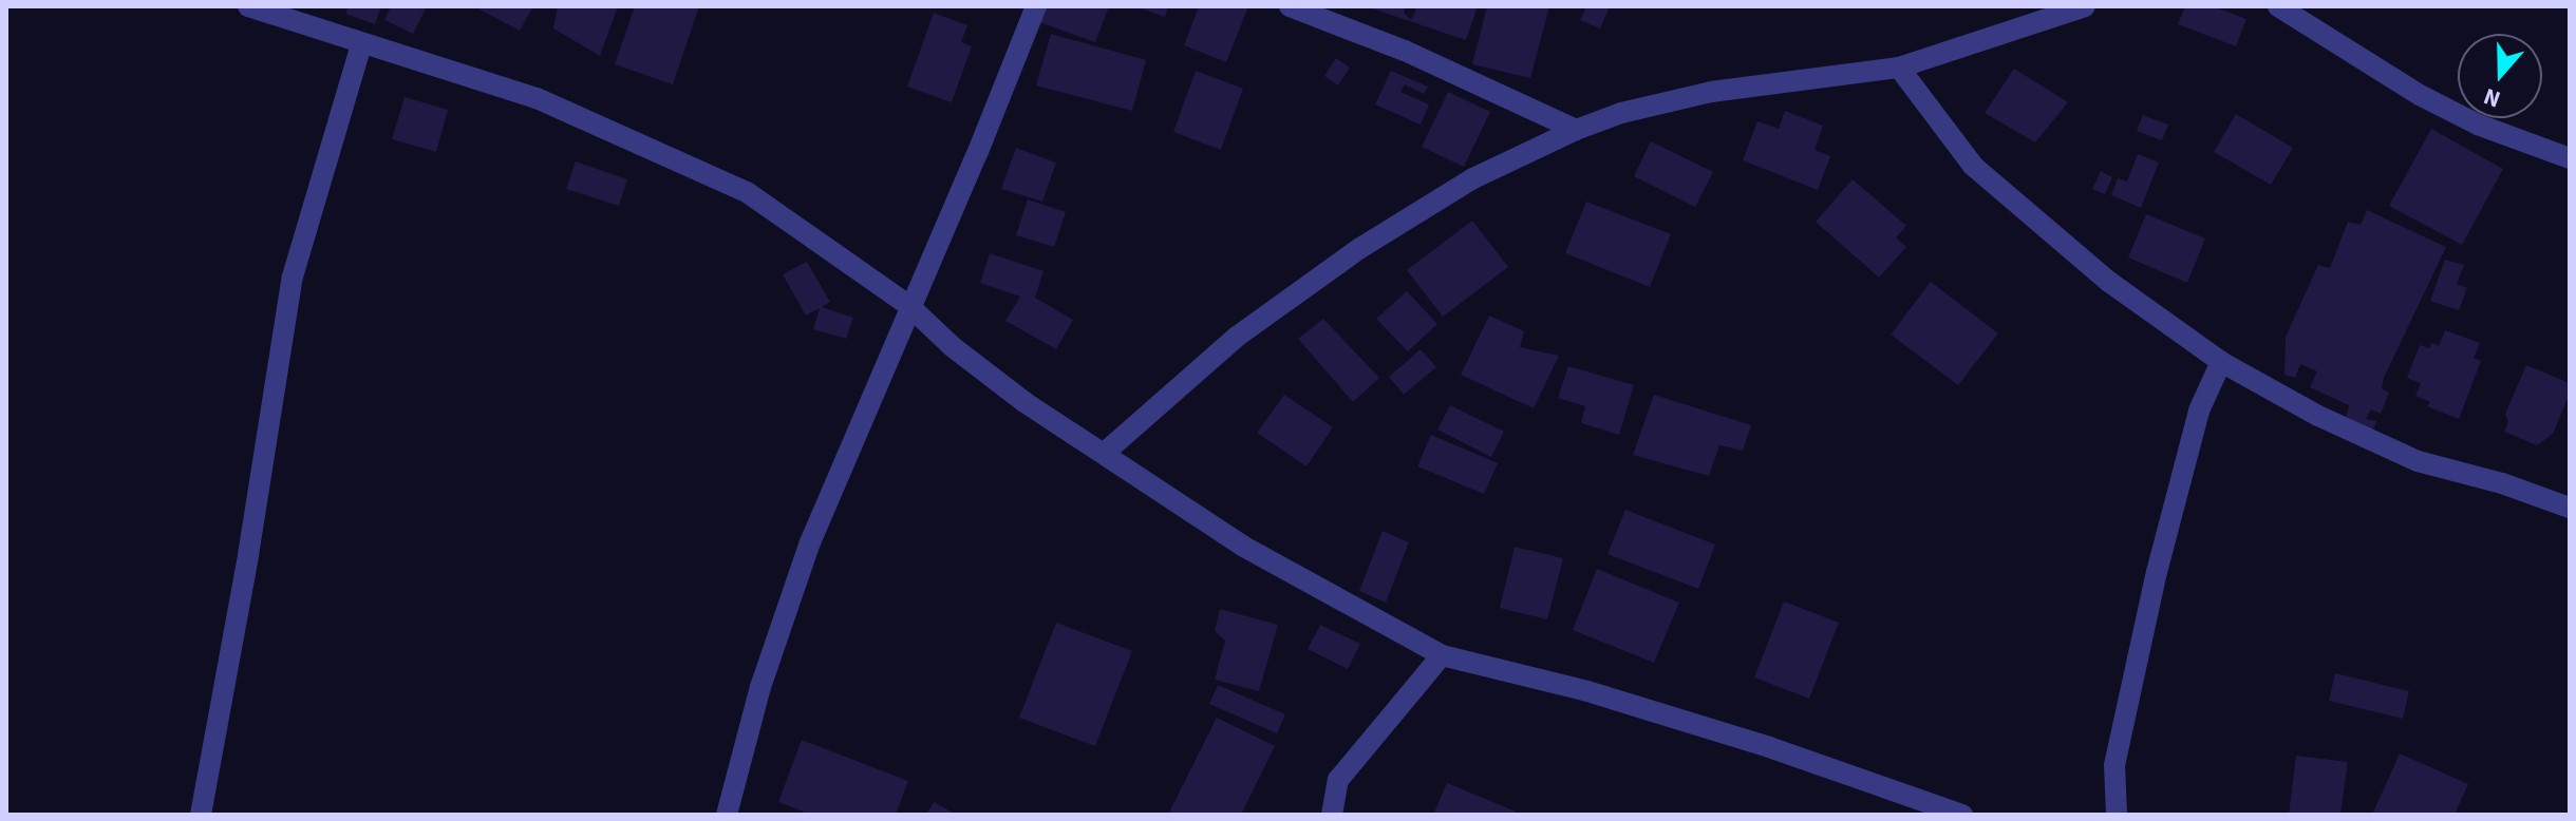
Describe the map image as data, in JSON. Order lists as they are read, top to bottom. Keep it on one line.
{"north":"bottom"}
